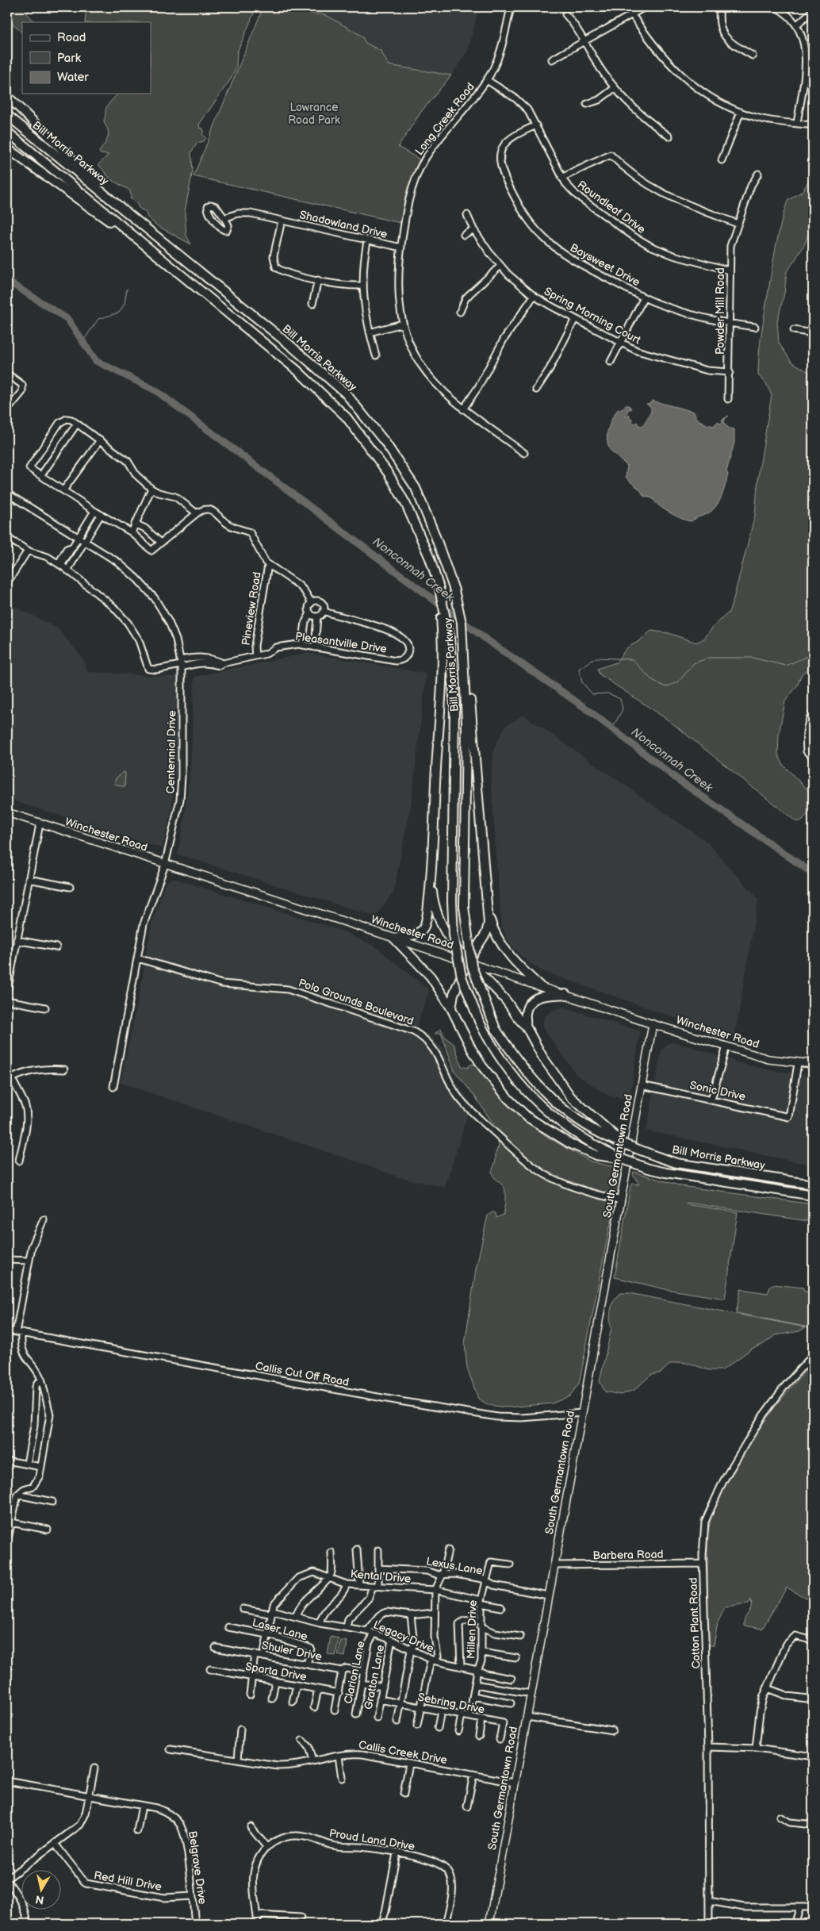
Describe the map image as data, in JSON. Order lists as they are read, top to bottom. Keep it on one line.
{"streets":{"highway":["Bill Morris Parkway"],"main road":["Winchester Road","South Germantown Road"],"street":["Long Creek Road","Roundleaf Drive","Shadowland Drive","Baysweet Drive","Powder Mill Road","Spring Morning Court","Pineview Road","Pleasantville Drive","Centennial Drive","Polo Grounds Boulevard","Sonic Drive","Callis Cut Off Road","Barbera Road","Lexus Lane","Kental Drive","Cotton Plant Road","Laser Lane","Millen Drive","Legacy Drive","Shuler Drive","Sparta Drive","Clarion Lane","Gratton Lane","Sebring Drive","Callis Creek Drive","Proud Land Drive","Belgrave Drive","Red Hill Drive"]},"crossings":[["Long Creek Road","Roundleaf Drive"],["Long Creek Road","Shadowland Drive"],["Roundleaf Drive","Baysweet Drive"],["Roundleaf Drive","Powder Mill Road"],["Baysweet Drive","Powder Mill Road"],["Powder Mill Road","Spring Morning Court"],["Pineview Road","Pleasantville Drive"],["Pleasantville Drive","Centennial Drive"],["Centennial Drive","Winchester Road"],["Centennial Drive","Polo Grounds Boulevard"],["Winchester Road","Sonic Drive"],["Winchester Road","South Germantown Road"],["Polo Grounds Boulevard","South Germantown Road"],["Sonic Drive","South Germantown Road"],["South Germantown Road","Callis Cut Off Road"],["South Germantown Road","Barbera Road"],["South Germantown Road","Lexus Lane"],["South Germantown Road","Callis Creek Drive"],["Barbera Road","Cotton Plant Road"],["Lexus Lane","Millen Drive"],["Kental Drive","Laser Lane"],["Kental Drive","Millen Drive"],["Kental Drive","Legacy Drive"],["Kental Drive","Shuler Drive"],["Laser Lane","Shuler Drive"],["Millen Drive","Legacy Drive"],["Millen Drive","Sebring Drive"],["Legacy Drive","Clarion Lane"],["Legacy Drive","Gratton Lane"],["Shuler Drive","Clarion Lane"],["Gratton Lane","Sebring Drive"],["Belgrave Drive","Red Hill Drive"]],"water":["Nonconnah Creek"],"parks":["Lowrance Road Park"],"legend":["Road","Park","Water"],"north":"bottom"}
